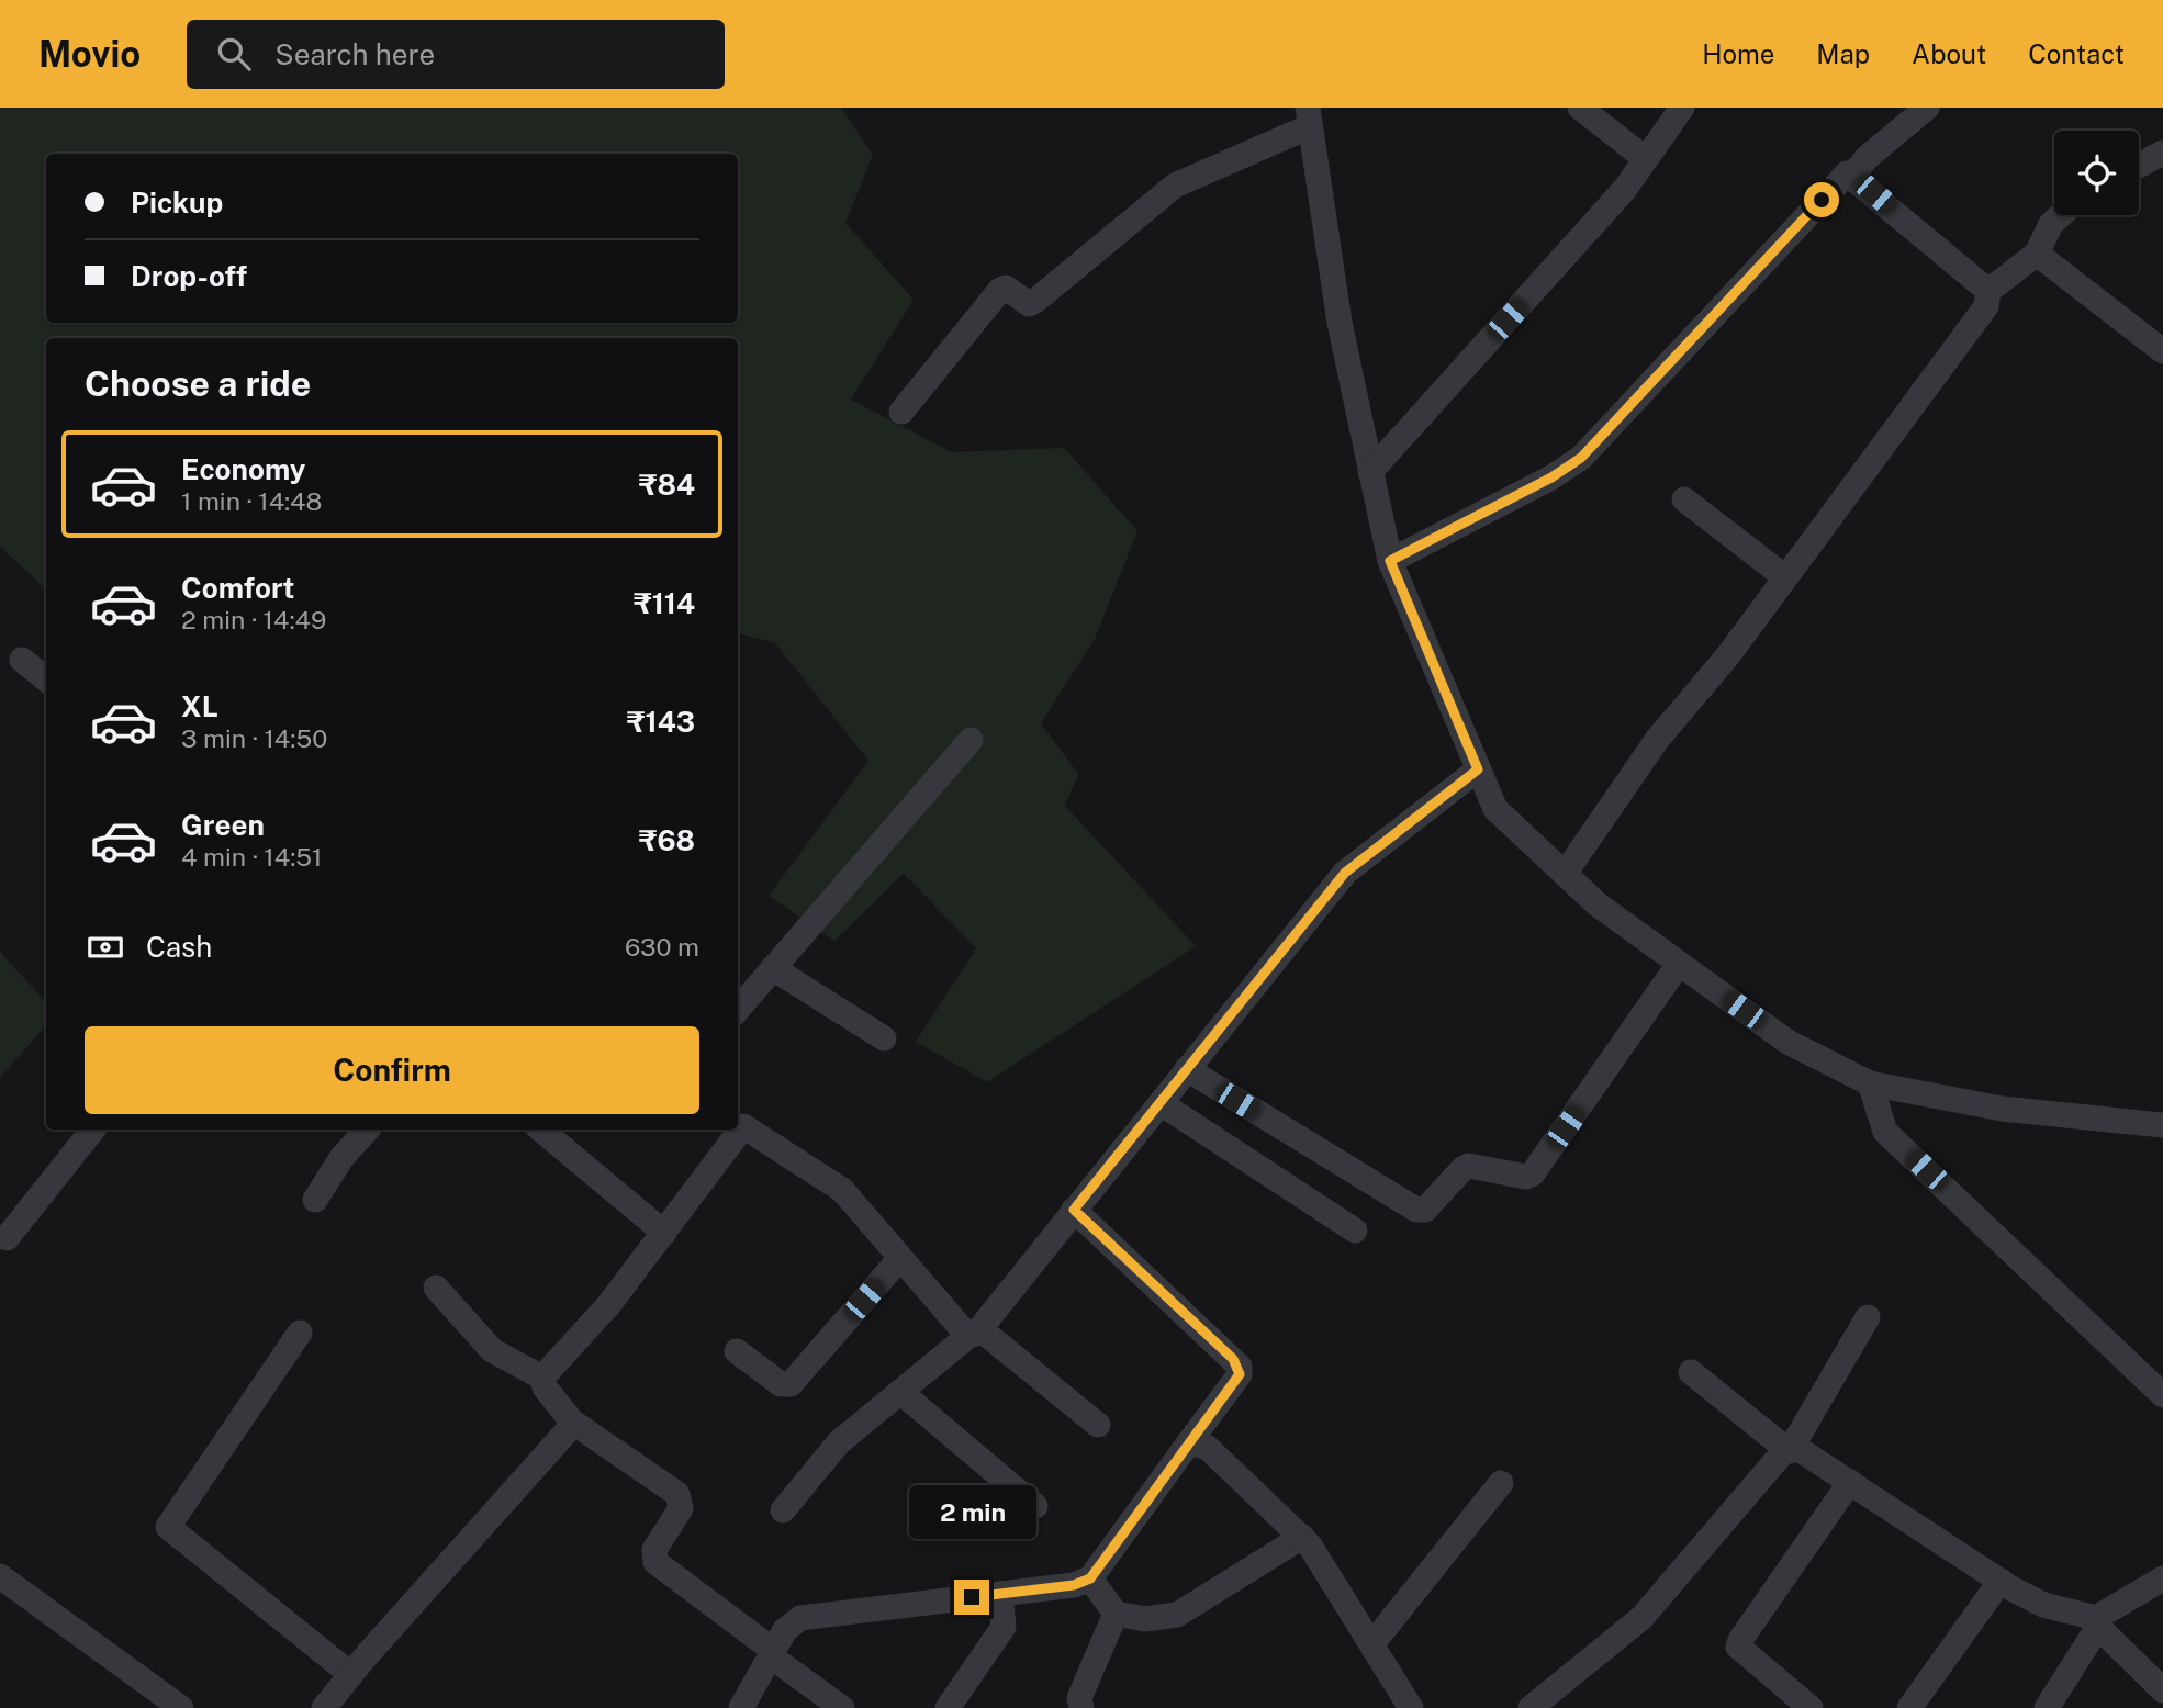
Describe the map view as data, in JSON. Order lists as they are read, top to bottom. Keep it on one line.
{"page":{"header":"Movio","search":"Search here","nav":["Home","Map","About","Contact"],"banner":["Pickup","Drop-off"],"heading":"Choose a ride","list":[{"name":"Economy","note":"1 min · 14:48","value":"₹84"},{"name":"Comfort","note":"2 min · 14:49","value":"₹114"},{"name":"XL","note":"3 min · 14:50","value":"₹143"},{"name":"Green","note":"4 min · 14:51","value":"₹68"}],"pay":["Cash","630 m"],"buttons":"Confirm","bubble":"2 min"}}
